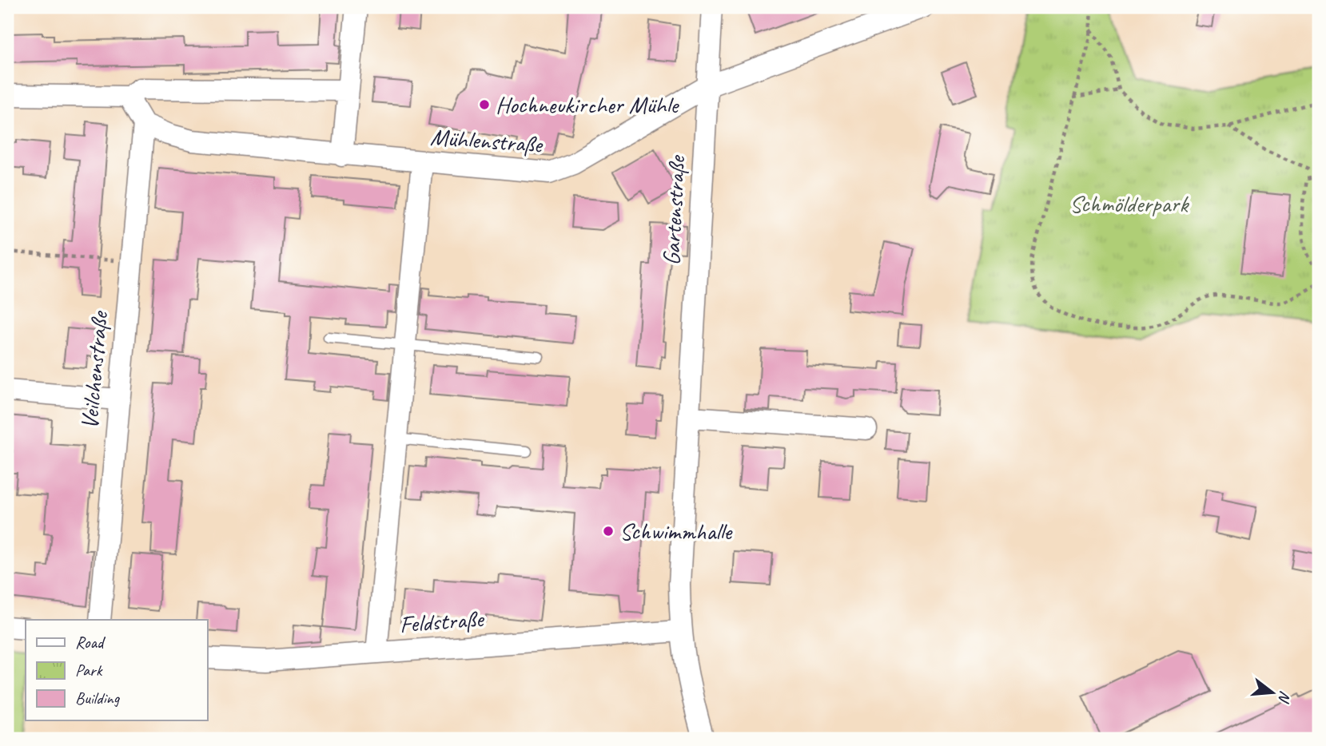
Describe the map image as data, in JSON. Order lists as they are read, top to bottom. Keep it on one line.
{"streets":{"street":["Mühlenstraße","Gartenstraße","Veilchenstraße","Feldstraße"]},"crossings":[["Mühlenstraße","Gartenstraße"],["Mühlenstraße","Veilchenstraße"],["Gartenstraße","Feldstraße"]],"parks":["Schmölderpark"],"places":["Hochneukircher Mühle","Schwimmhalle"],"legend":["Road","Park","Building"],"north":"right"}
